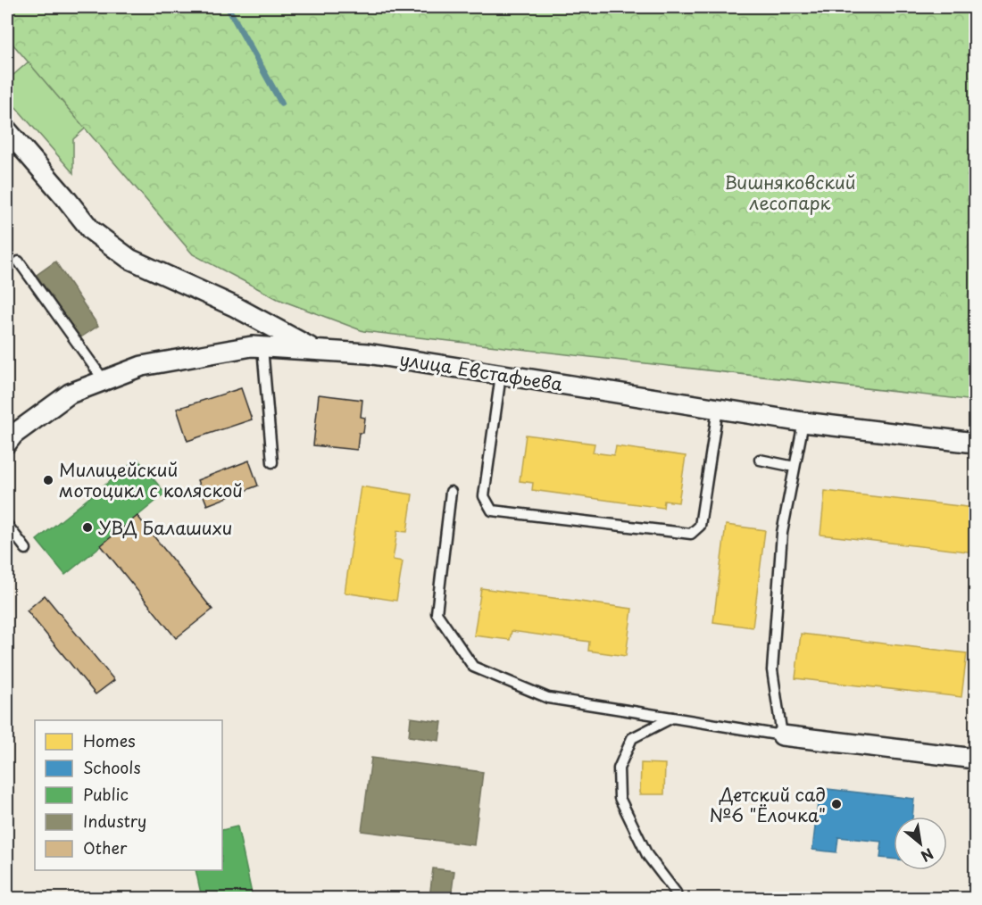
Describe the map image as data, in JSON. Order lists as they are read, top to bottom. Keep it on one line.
{"streets":{"street":["улица Евстафьева"]},"parks":["Вишняковский лесопарк"],"places":["Милицейский мотоцикл с коляской","УВД Балашихи","Детский сад №6 \"Ёлочка\""],"legend":["Homes","Schools","Public","Industry","Other"],"north":"bottom right"}
